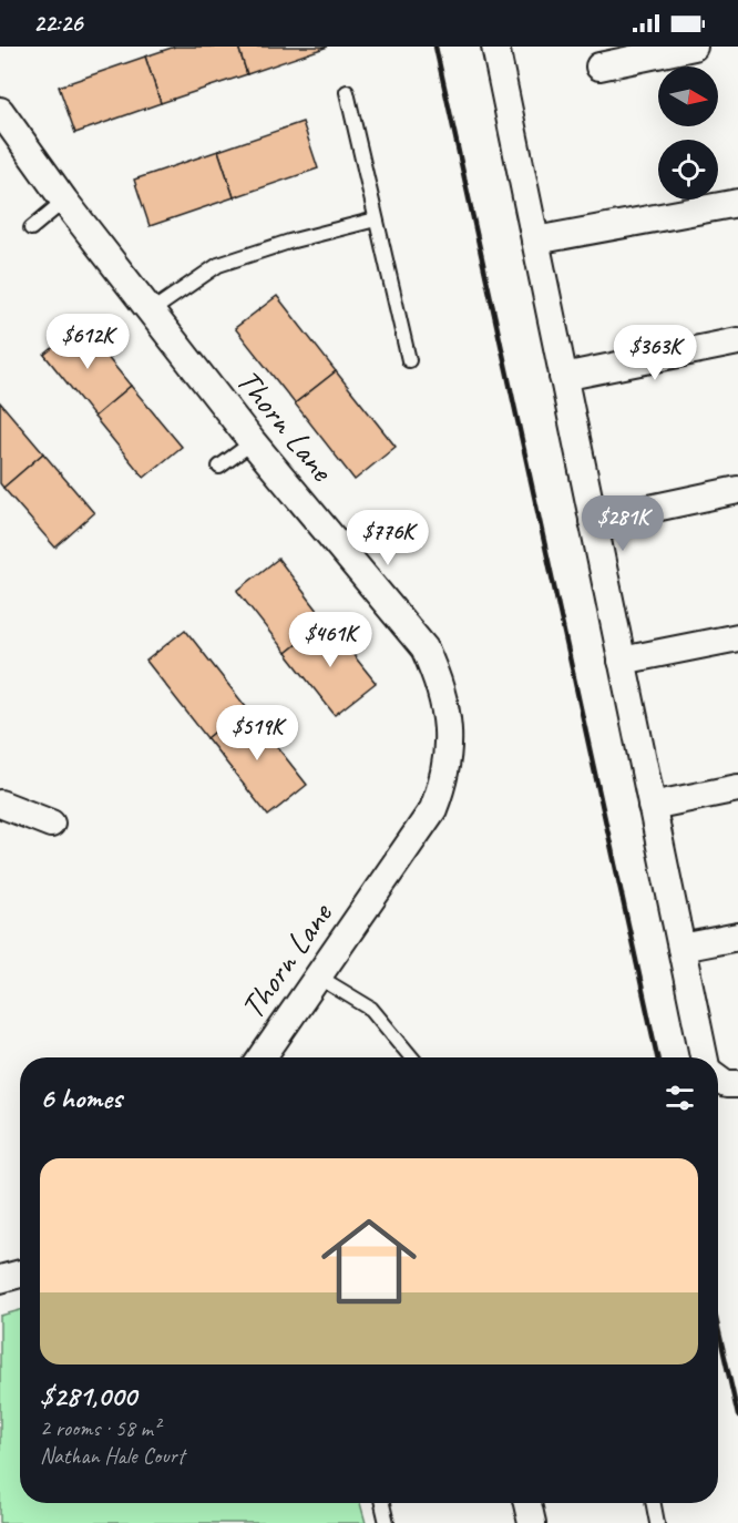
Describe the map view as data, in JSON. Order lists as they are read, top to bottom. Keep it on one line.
{"streets":{"street":["Thorn Lane"]},"north":"right","page":{"status":"22:26","price":["$612K","$363K","$281K","$776K","$461K","$519K"],"heading":"6 homes","list":[{"name":"$281,000","note":"2 rooms · 58 m² · Nathan Hale Court"}]}}
